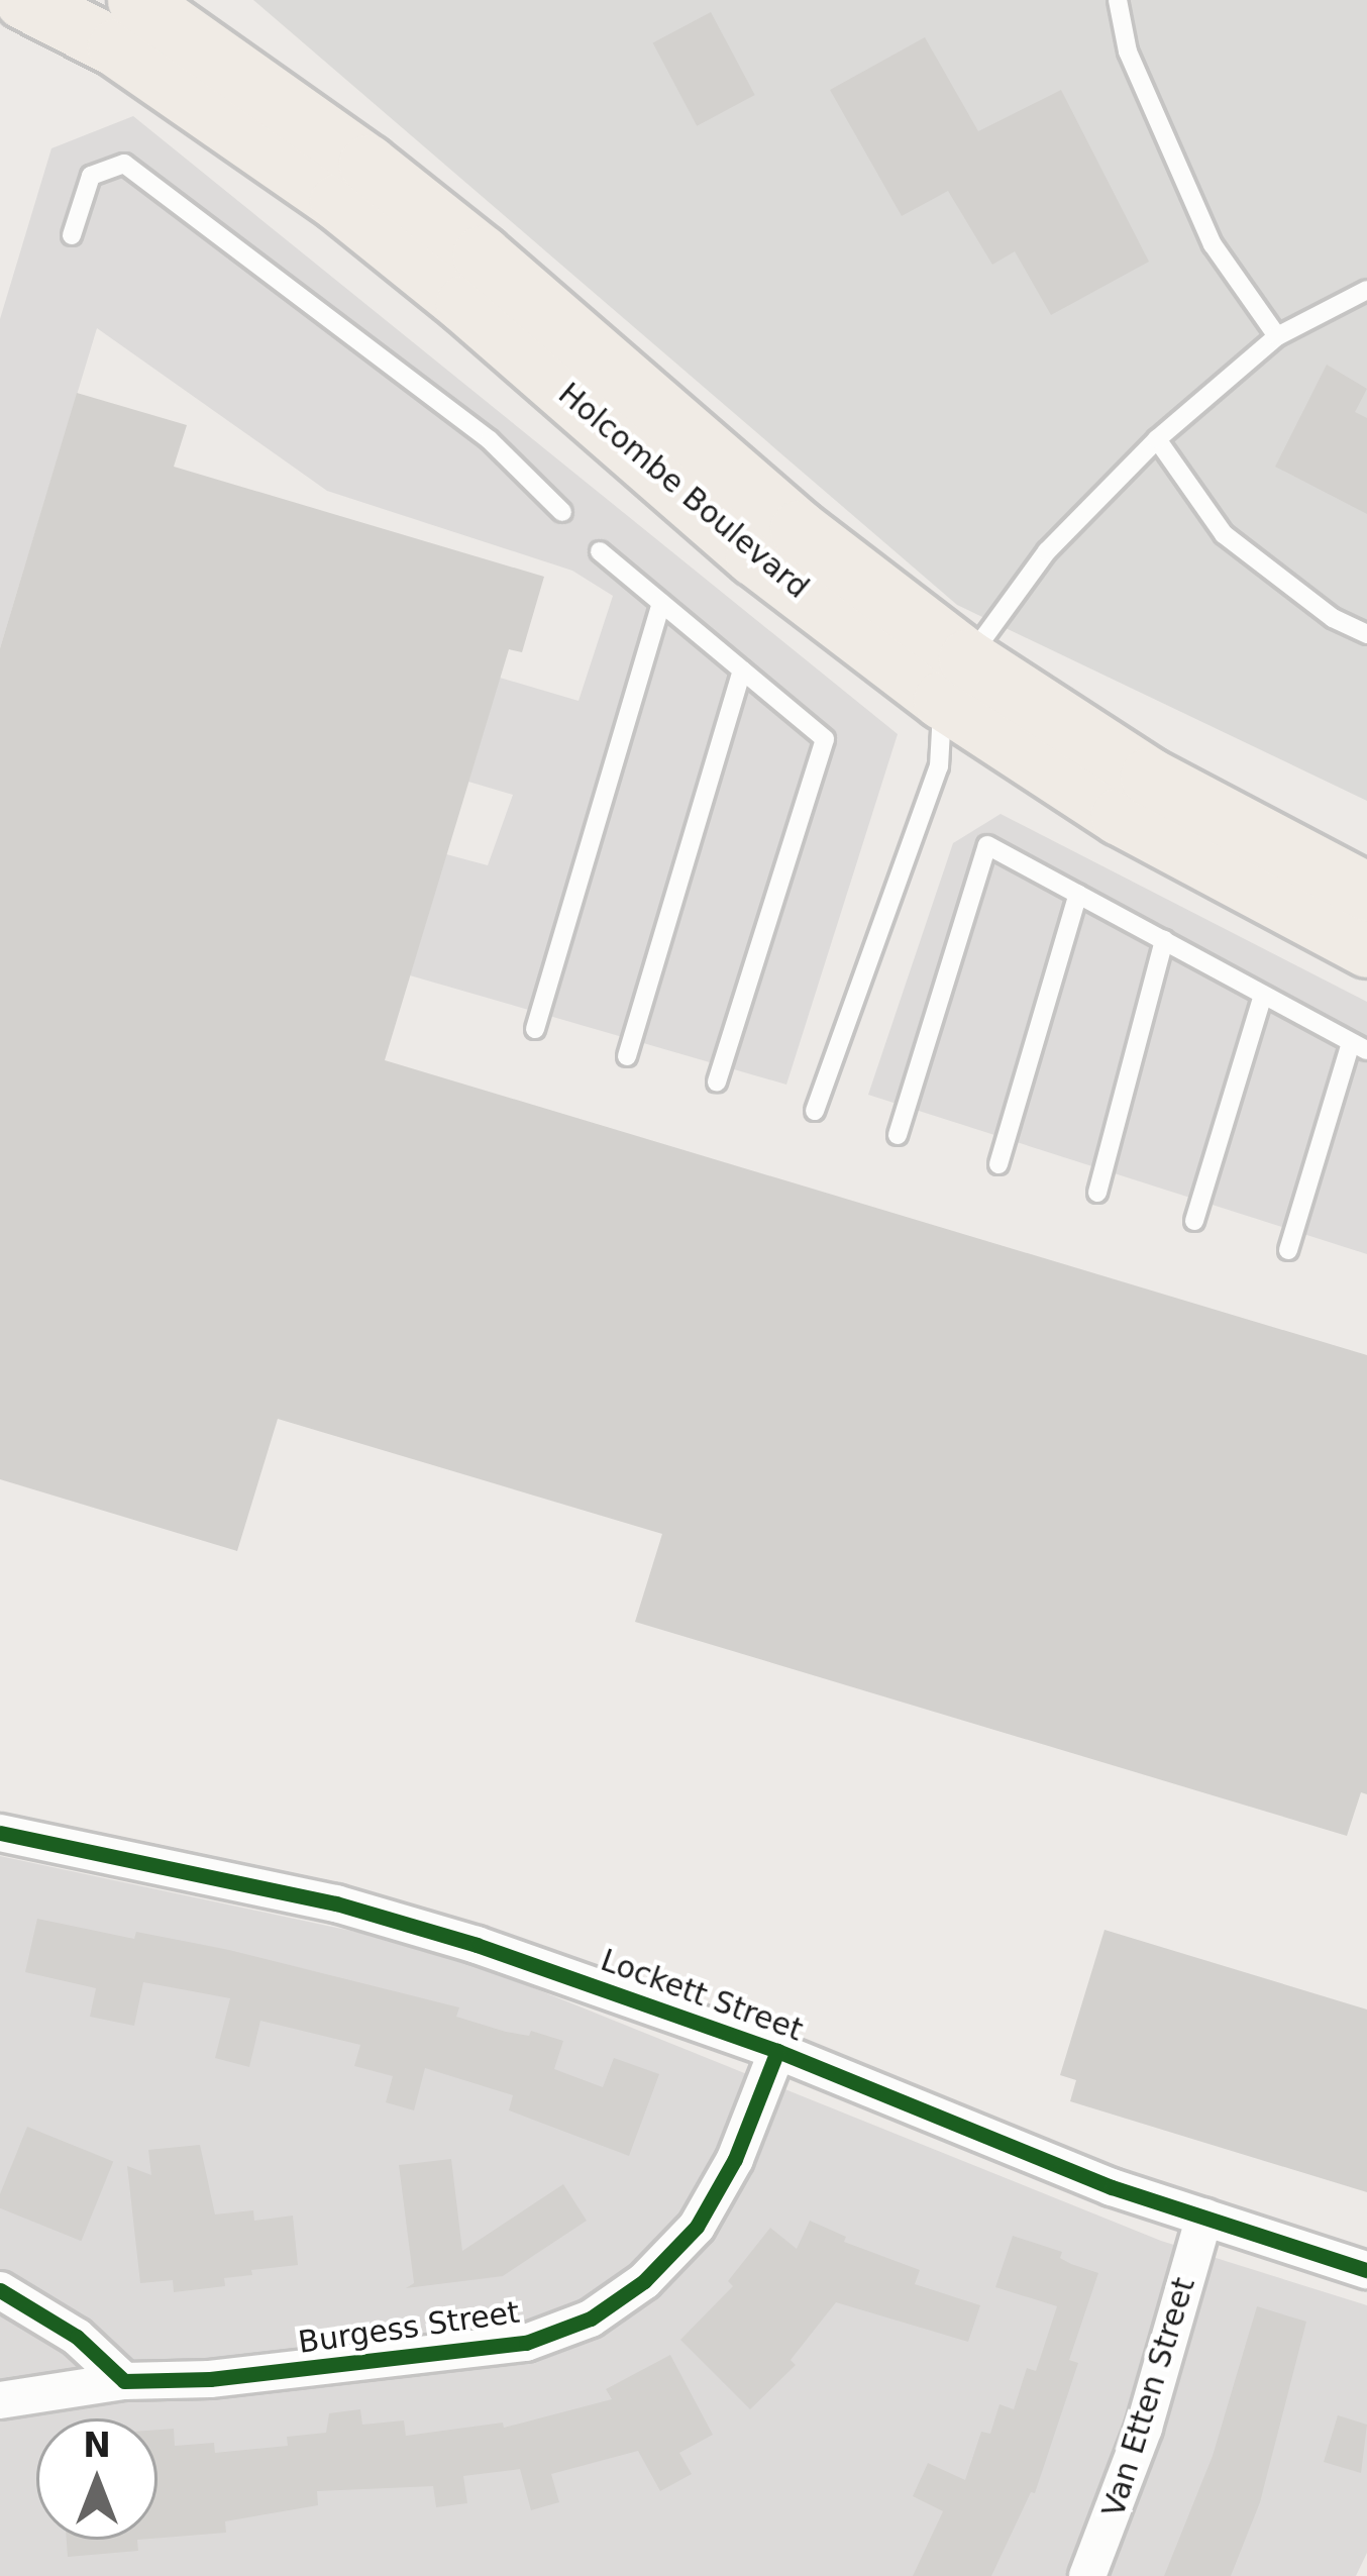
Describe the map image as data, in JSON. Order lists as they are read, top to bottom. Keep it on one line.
{"streets":{"main road":["Holcombe Boulevard"],"street":["Lockett Street","Burgess Street","Van Etten Street"]},"crossings":[["Lockett Street","Burgess Street"],["Lockett Street","Van Etten Street"]],"north":"top"}
